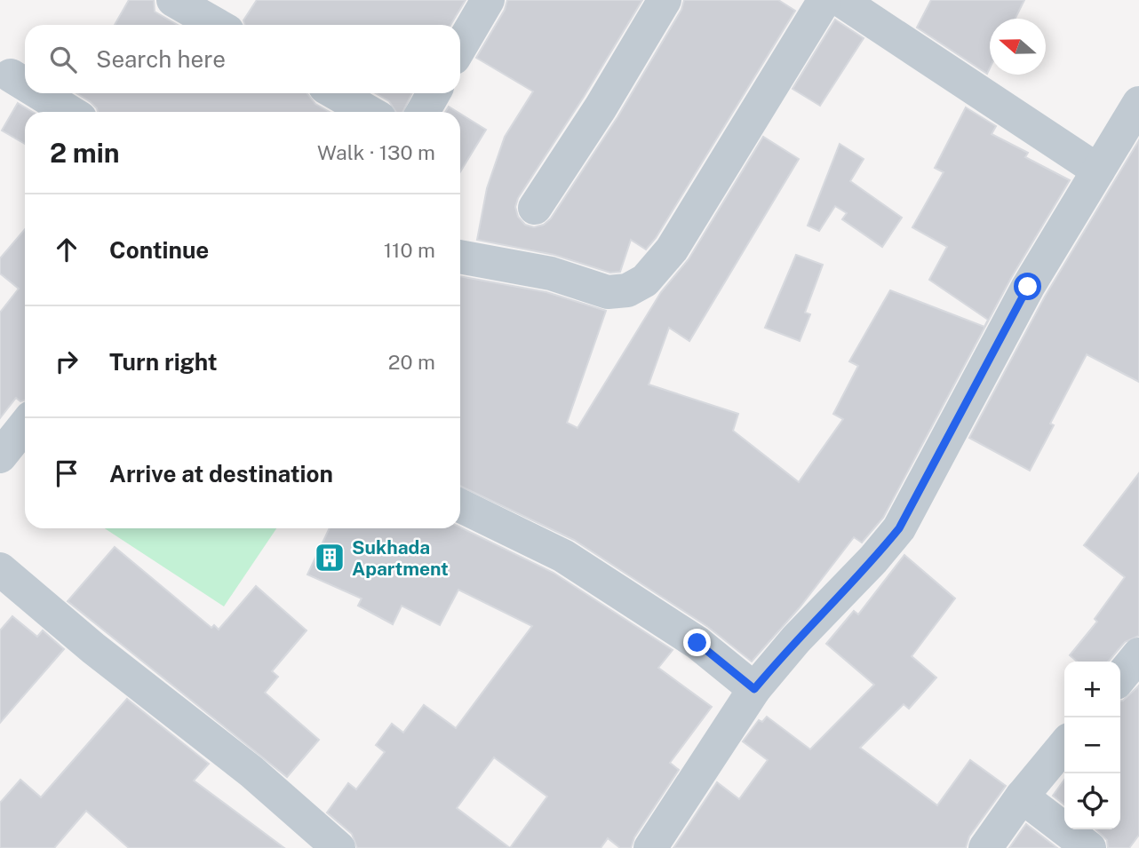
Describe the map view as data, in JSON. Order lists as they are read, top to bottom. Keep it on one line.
{"places":{"building":["Sukhada Apartment"]},"north":"left","page":{"search":"Search here","heading":["2 min","Walk · 130 m"],"list":[["Continue","110 m"],["Turn right","20 m"],"Arrive at destination"],"map_buttons":["+","−"]}}
